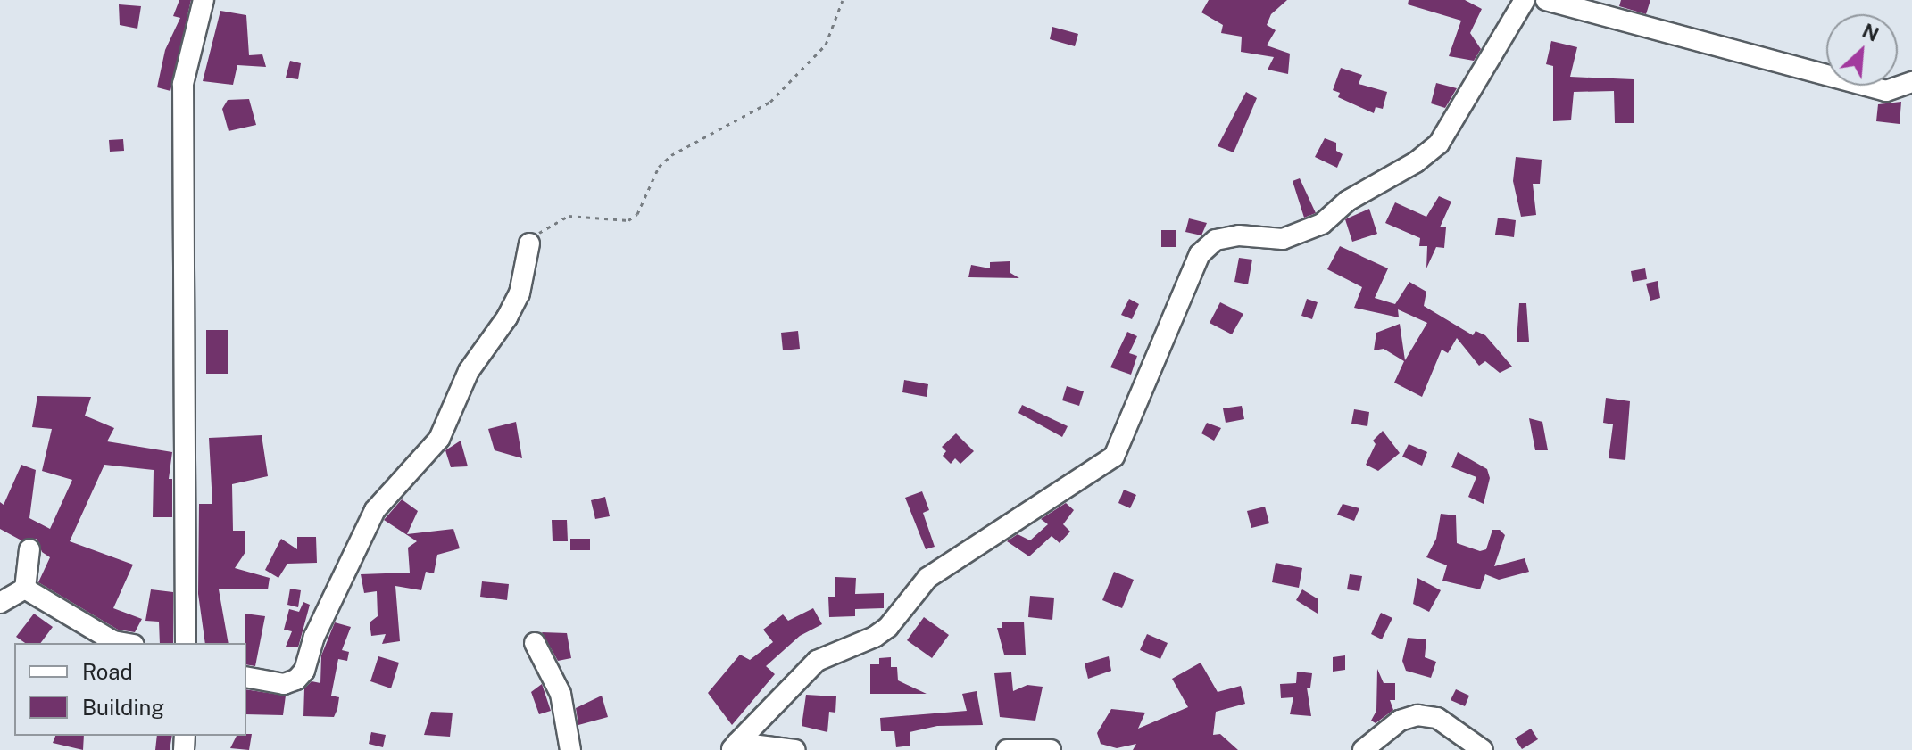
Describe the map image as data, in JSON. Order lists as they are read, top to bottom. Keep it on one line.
{"legend":["Road","Building"],"north":"top right"}
